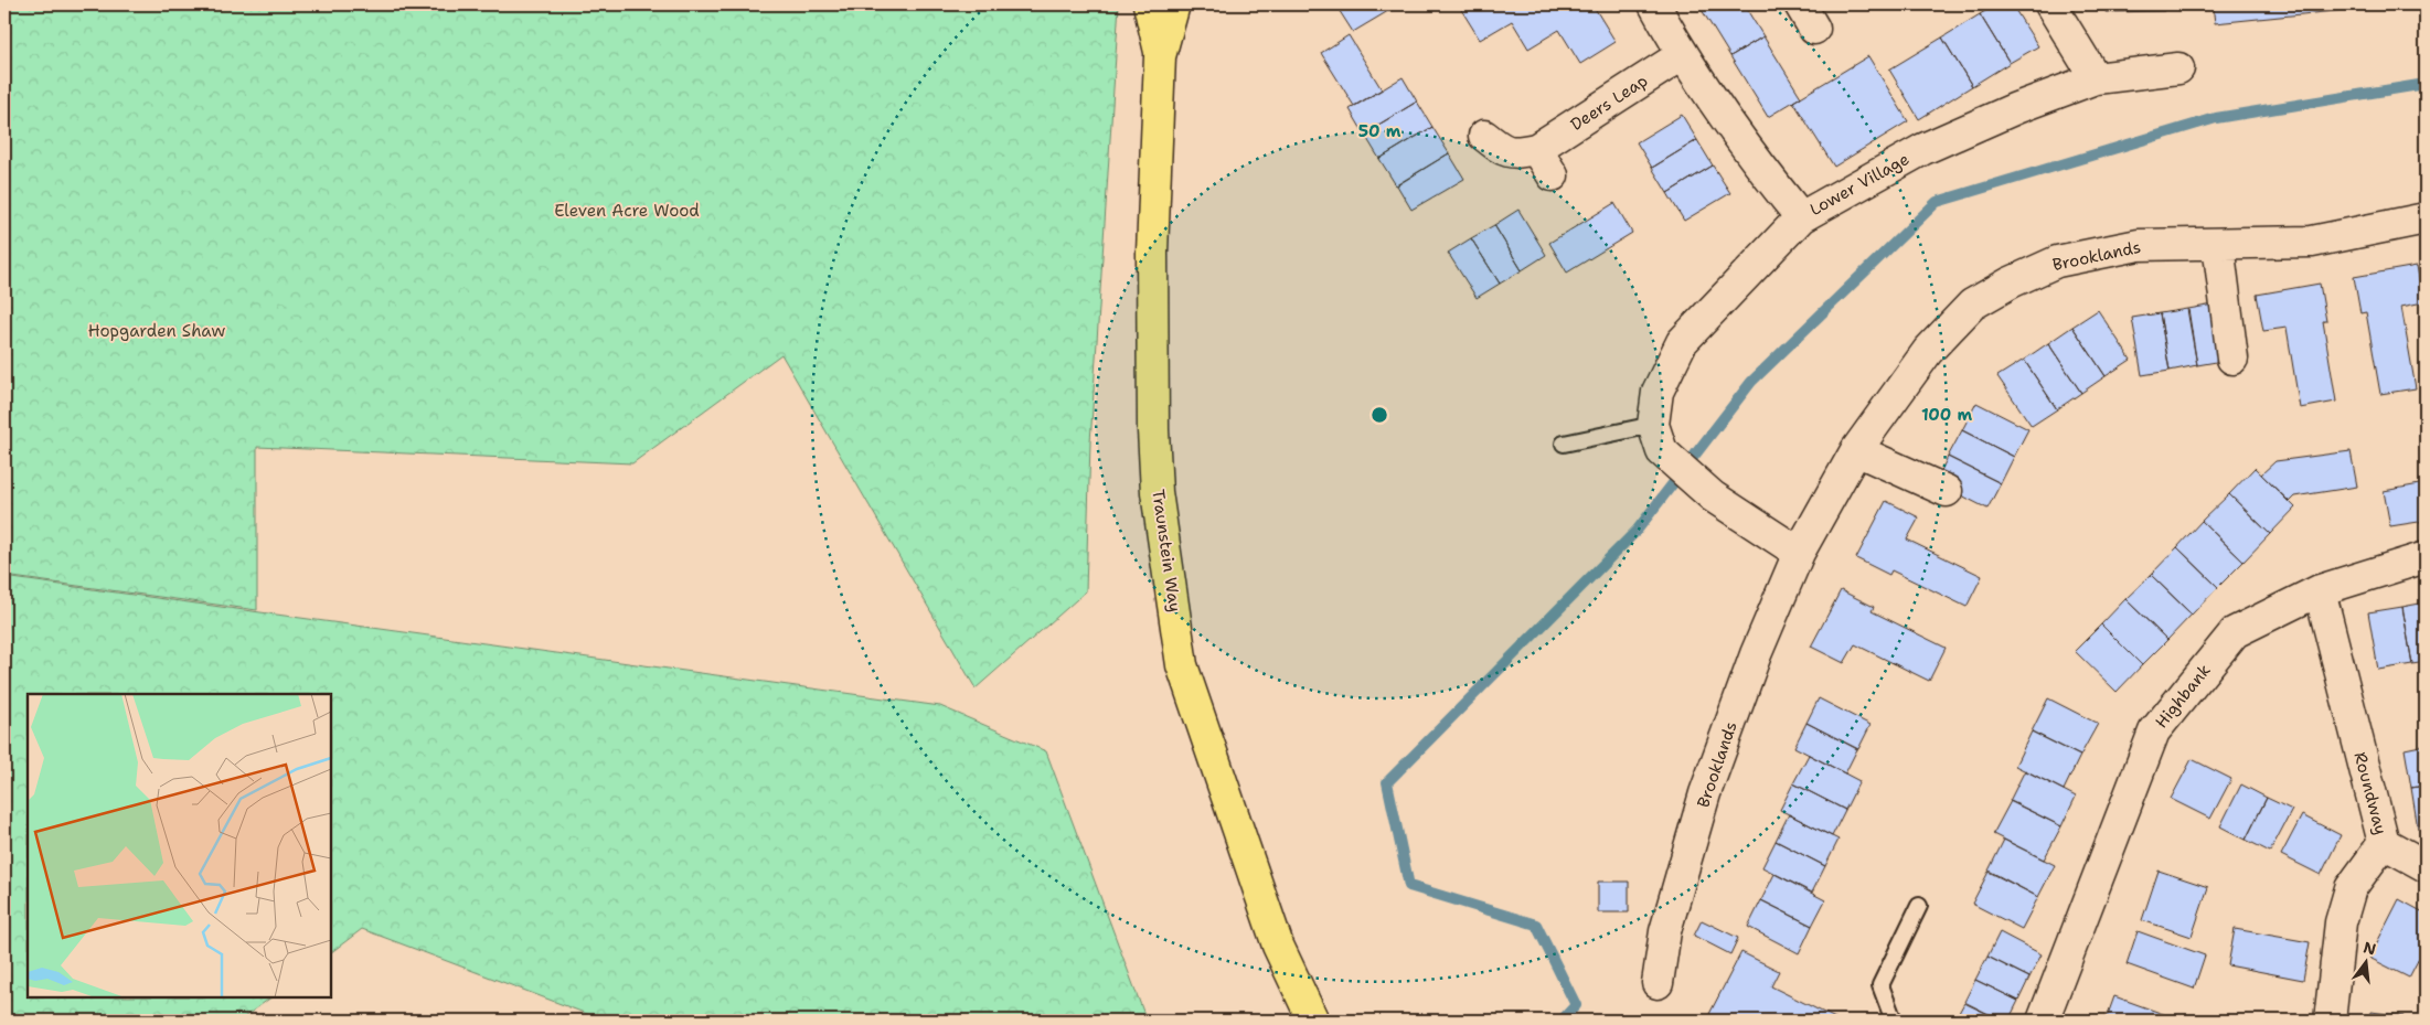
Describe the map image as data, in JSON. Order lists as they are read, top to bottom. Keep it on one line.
{"streets":{"highway":["Traunstein Way"],"street":["Deers Leap","Lower Village","Brooklands","Highbank","Roundway"]},"crossings":[["Deers Leap","Lower Village"],["Highbank","Roundway"]],"parks":["Eleven Acre Wood","Hopgarden Shaw"],"north":"top","rings":["50 m","100 m"]}
